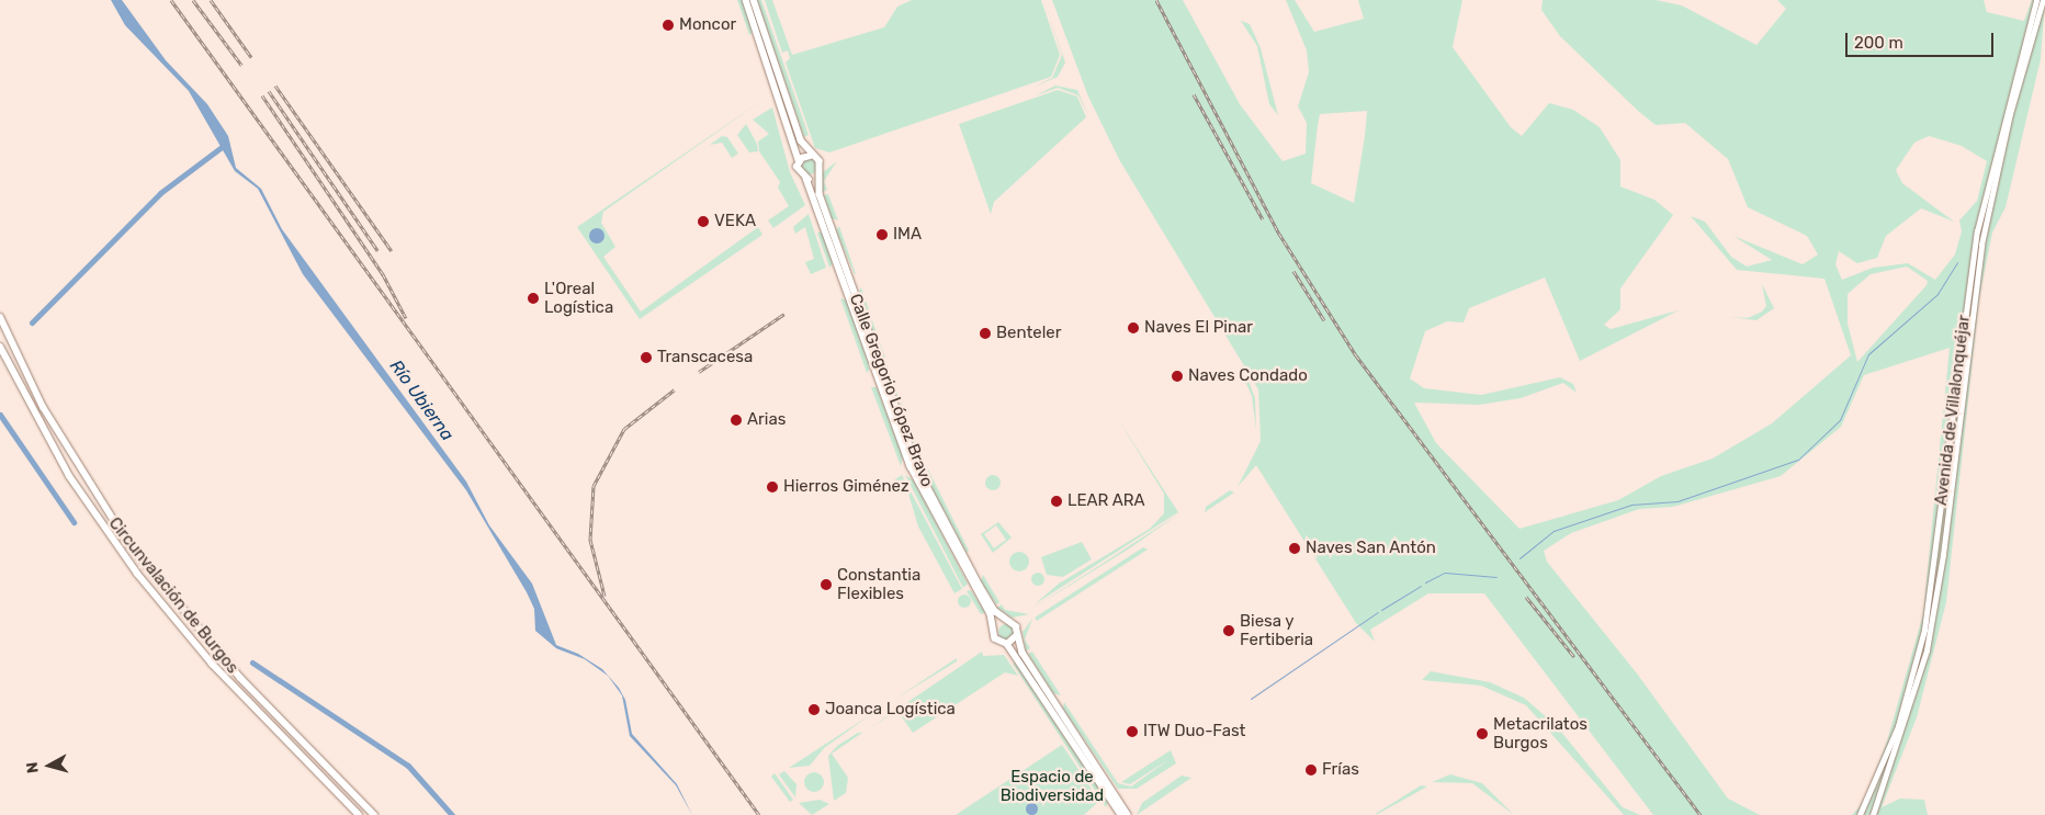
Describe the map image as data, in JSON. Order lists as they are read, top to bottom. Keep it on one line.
{"streets":{"highway":["Circunvalación de Burgos"],"main road":["Calle Gregorio López Bravo"],"street":["Avenida de Villalonquéjar"]},"water":["Río Ubierna"],"parks":["Espacio de Biodiversidad"],"places":["Moncor","VEKA","IMA","L'Oreal Logística","Naves El Pinar","Benteler","Transcacesa","Naves Condado","Arias","Hierros Giménez","LEAR ARA","Naves San Antón","Constantia Flexibles","Biesa y Fertiberia","Joanca Logística","ITW Duo-Fast","Metacrilatos Burgos","Frías"],"scale_bar":"200 m","north":"left"}
